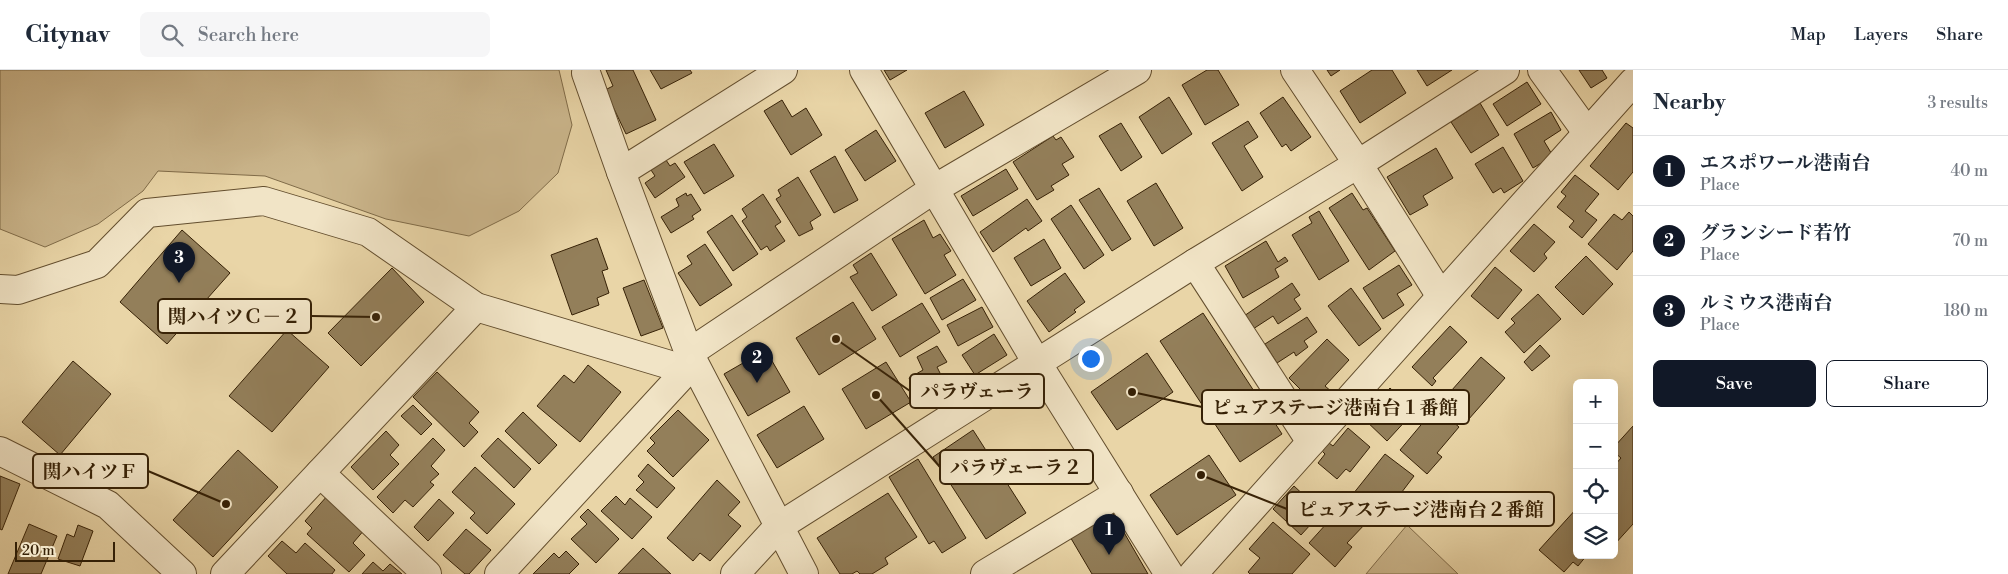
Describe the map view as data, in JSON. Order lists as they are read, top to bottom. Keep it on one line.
{"places":["関ハイツＣ－２","パラヴェーラ","ピュアステージ港南台１番館","パラヴェーラ２","ピュアステージ港南台２番館","関ハイツＦ"],"scale_bar":"20 m","page":{"header":"Citynav","search":"Search here","nav":["Map","Layers","Share"],"heading":["Nearby","3 results"],"list":[{"mark":"1","name":"エスポワール港南台","note":"Place","value":"40 m"},{"mark":"2","name":"グランシード若竹","note":"Place","value":"70 m"},{"mark":"3","name":"ルミウス港南台","note":"Place","value":"180 m"}],"pins":["3","2","1"],"buttons":["Save","Share"],"map_buttons":["+","−"],"scale":"20 m"}}
